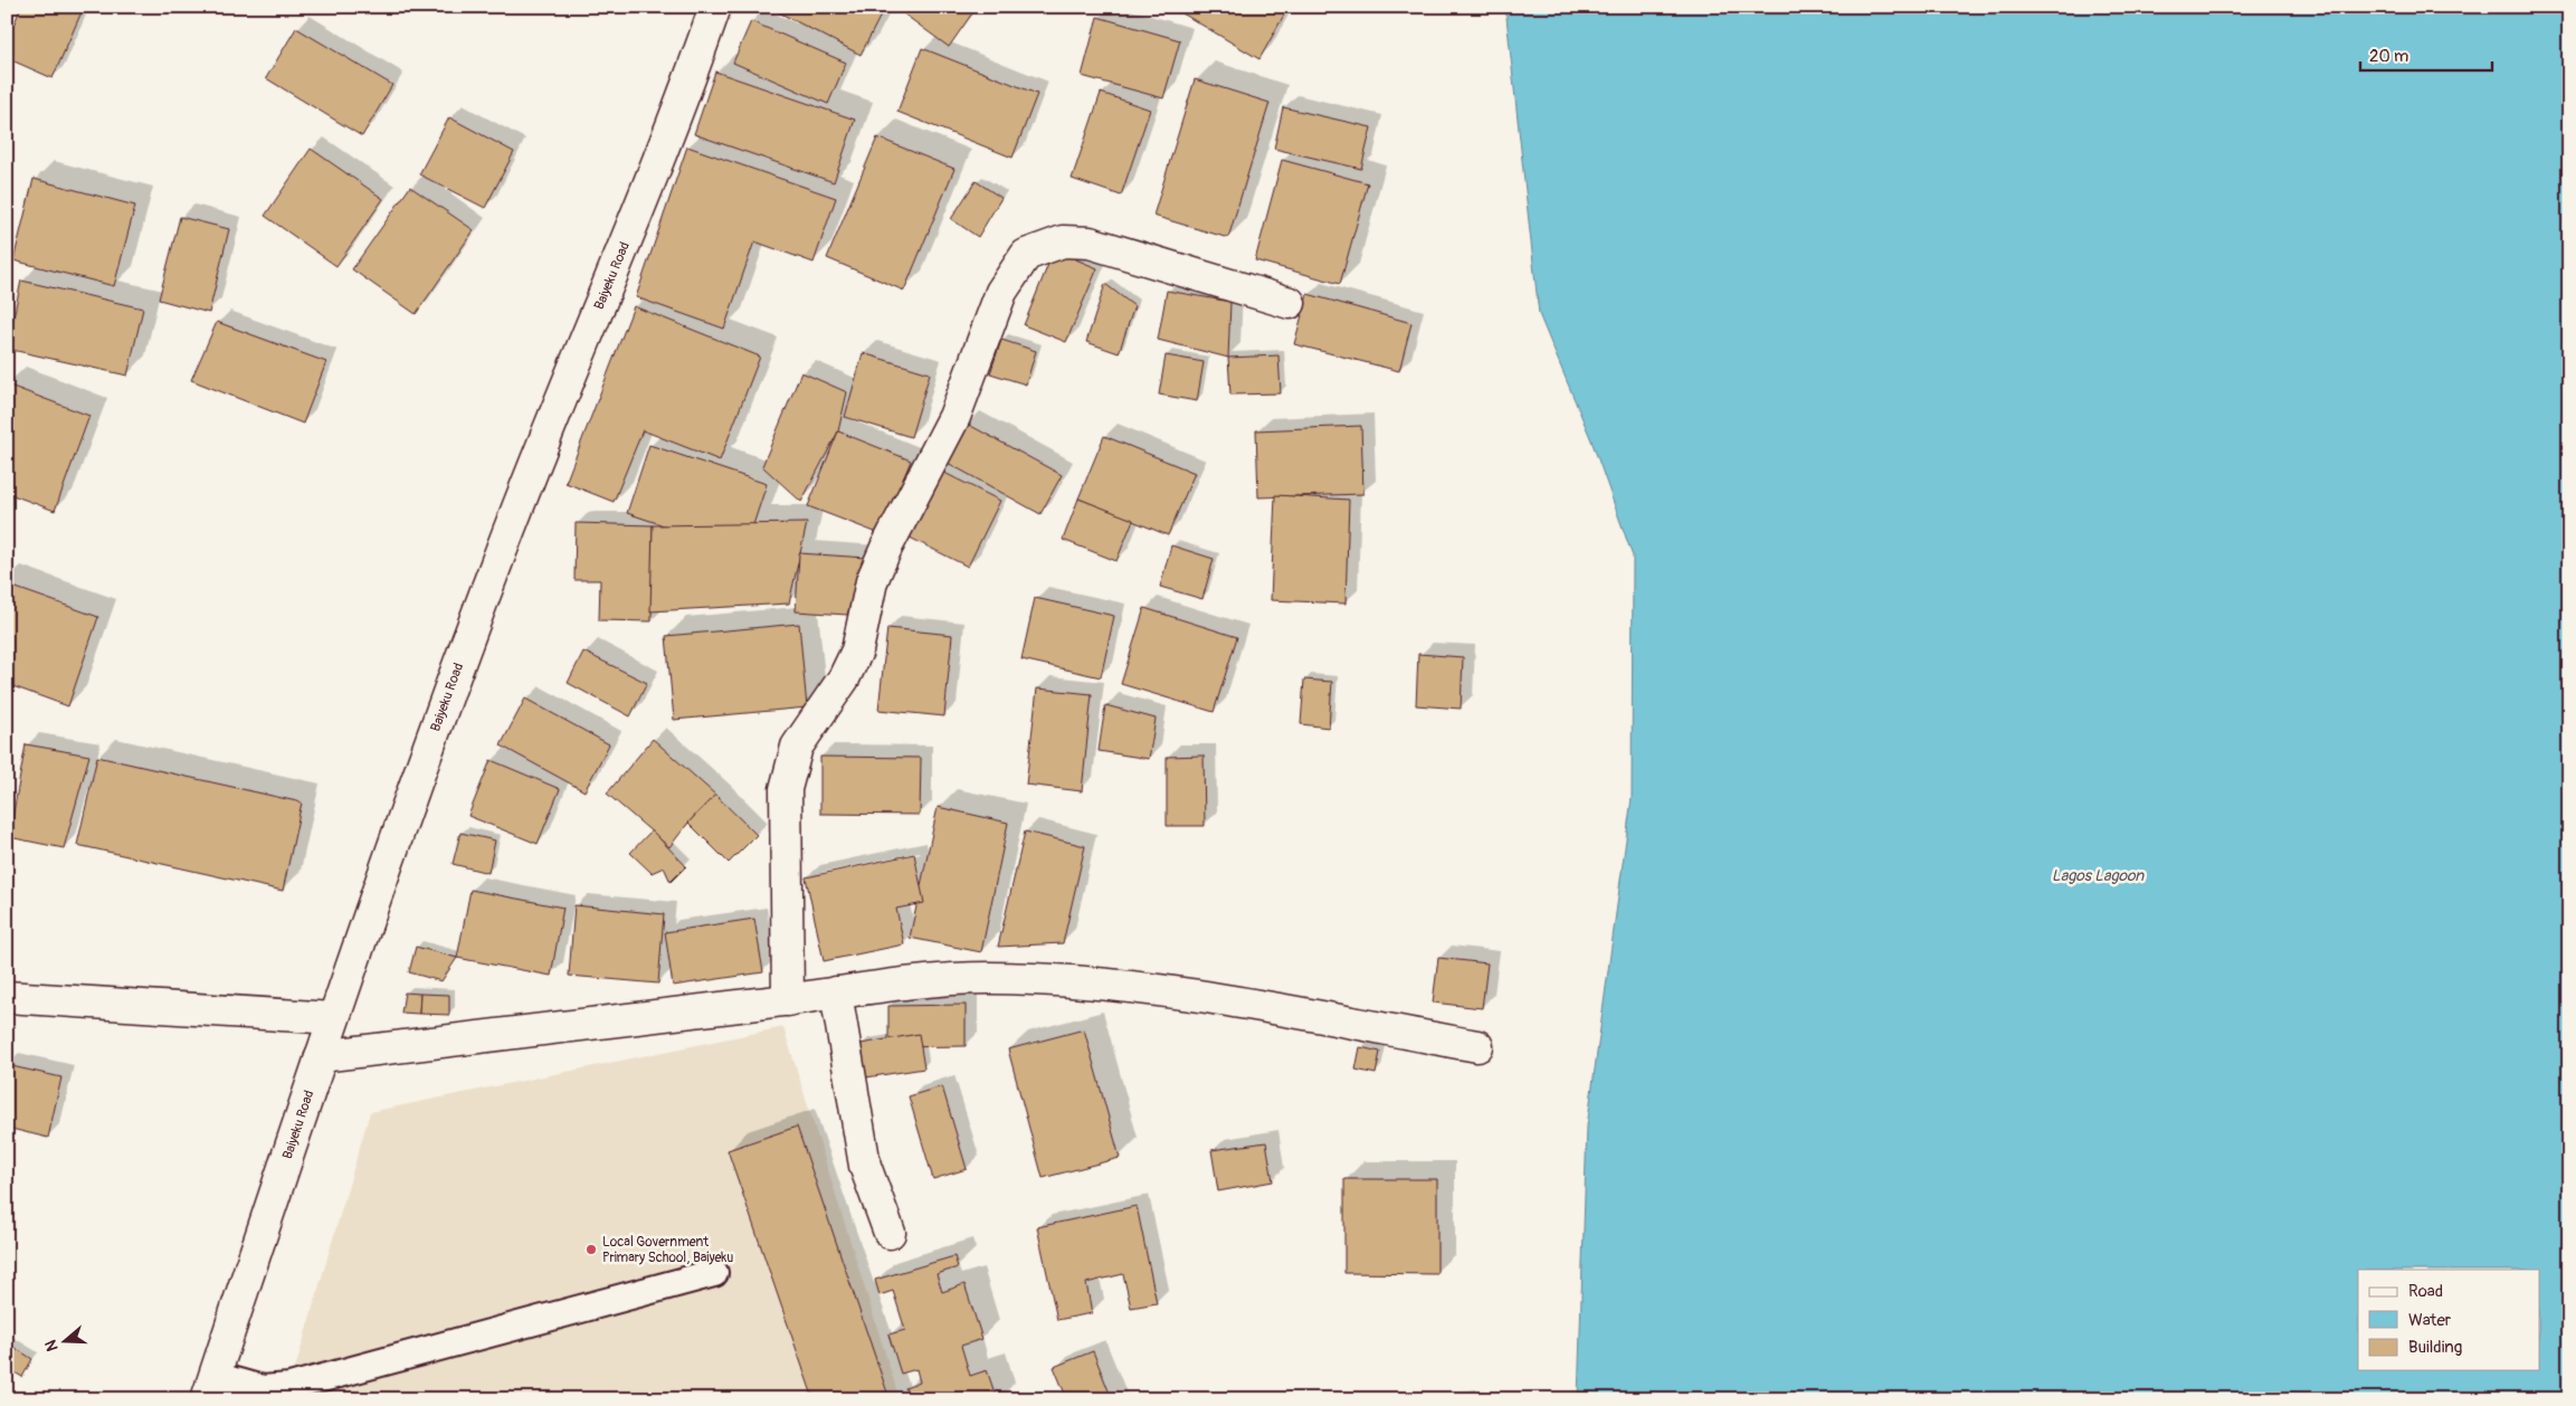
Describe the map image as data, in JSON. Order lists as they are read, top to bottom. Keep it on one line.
{"streets":{"street":["Baiyeku Road"]},"water":["Lagos Lagoon"],"places":["Local Government Primary School, Baiyeku"],"legend":["Road","Water","Building"],"scale_bar":"20 m","north":"left"}
